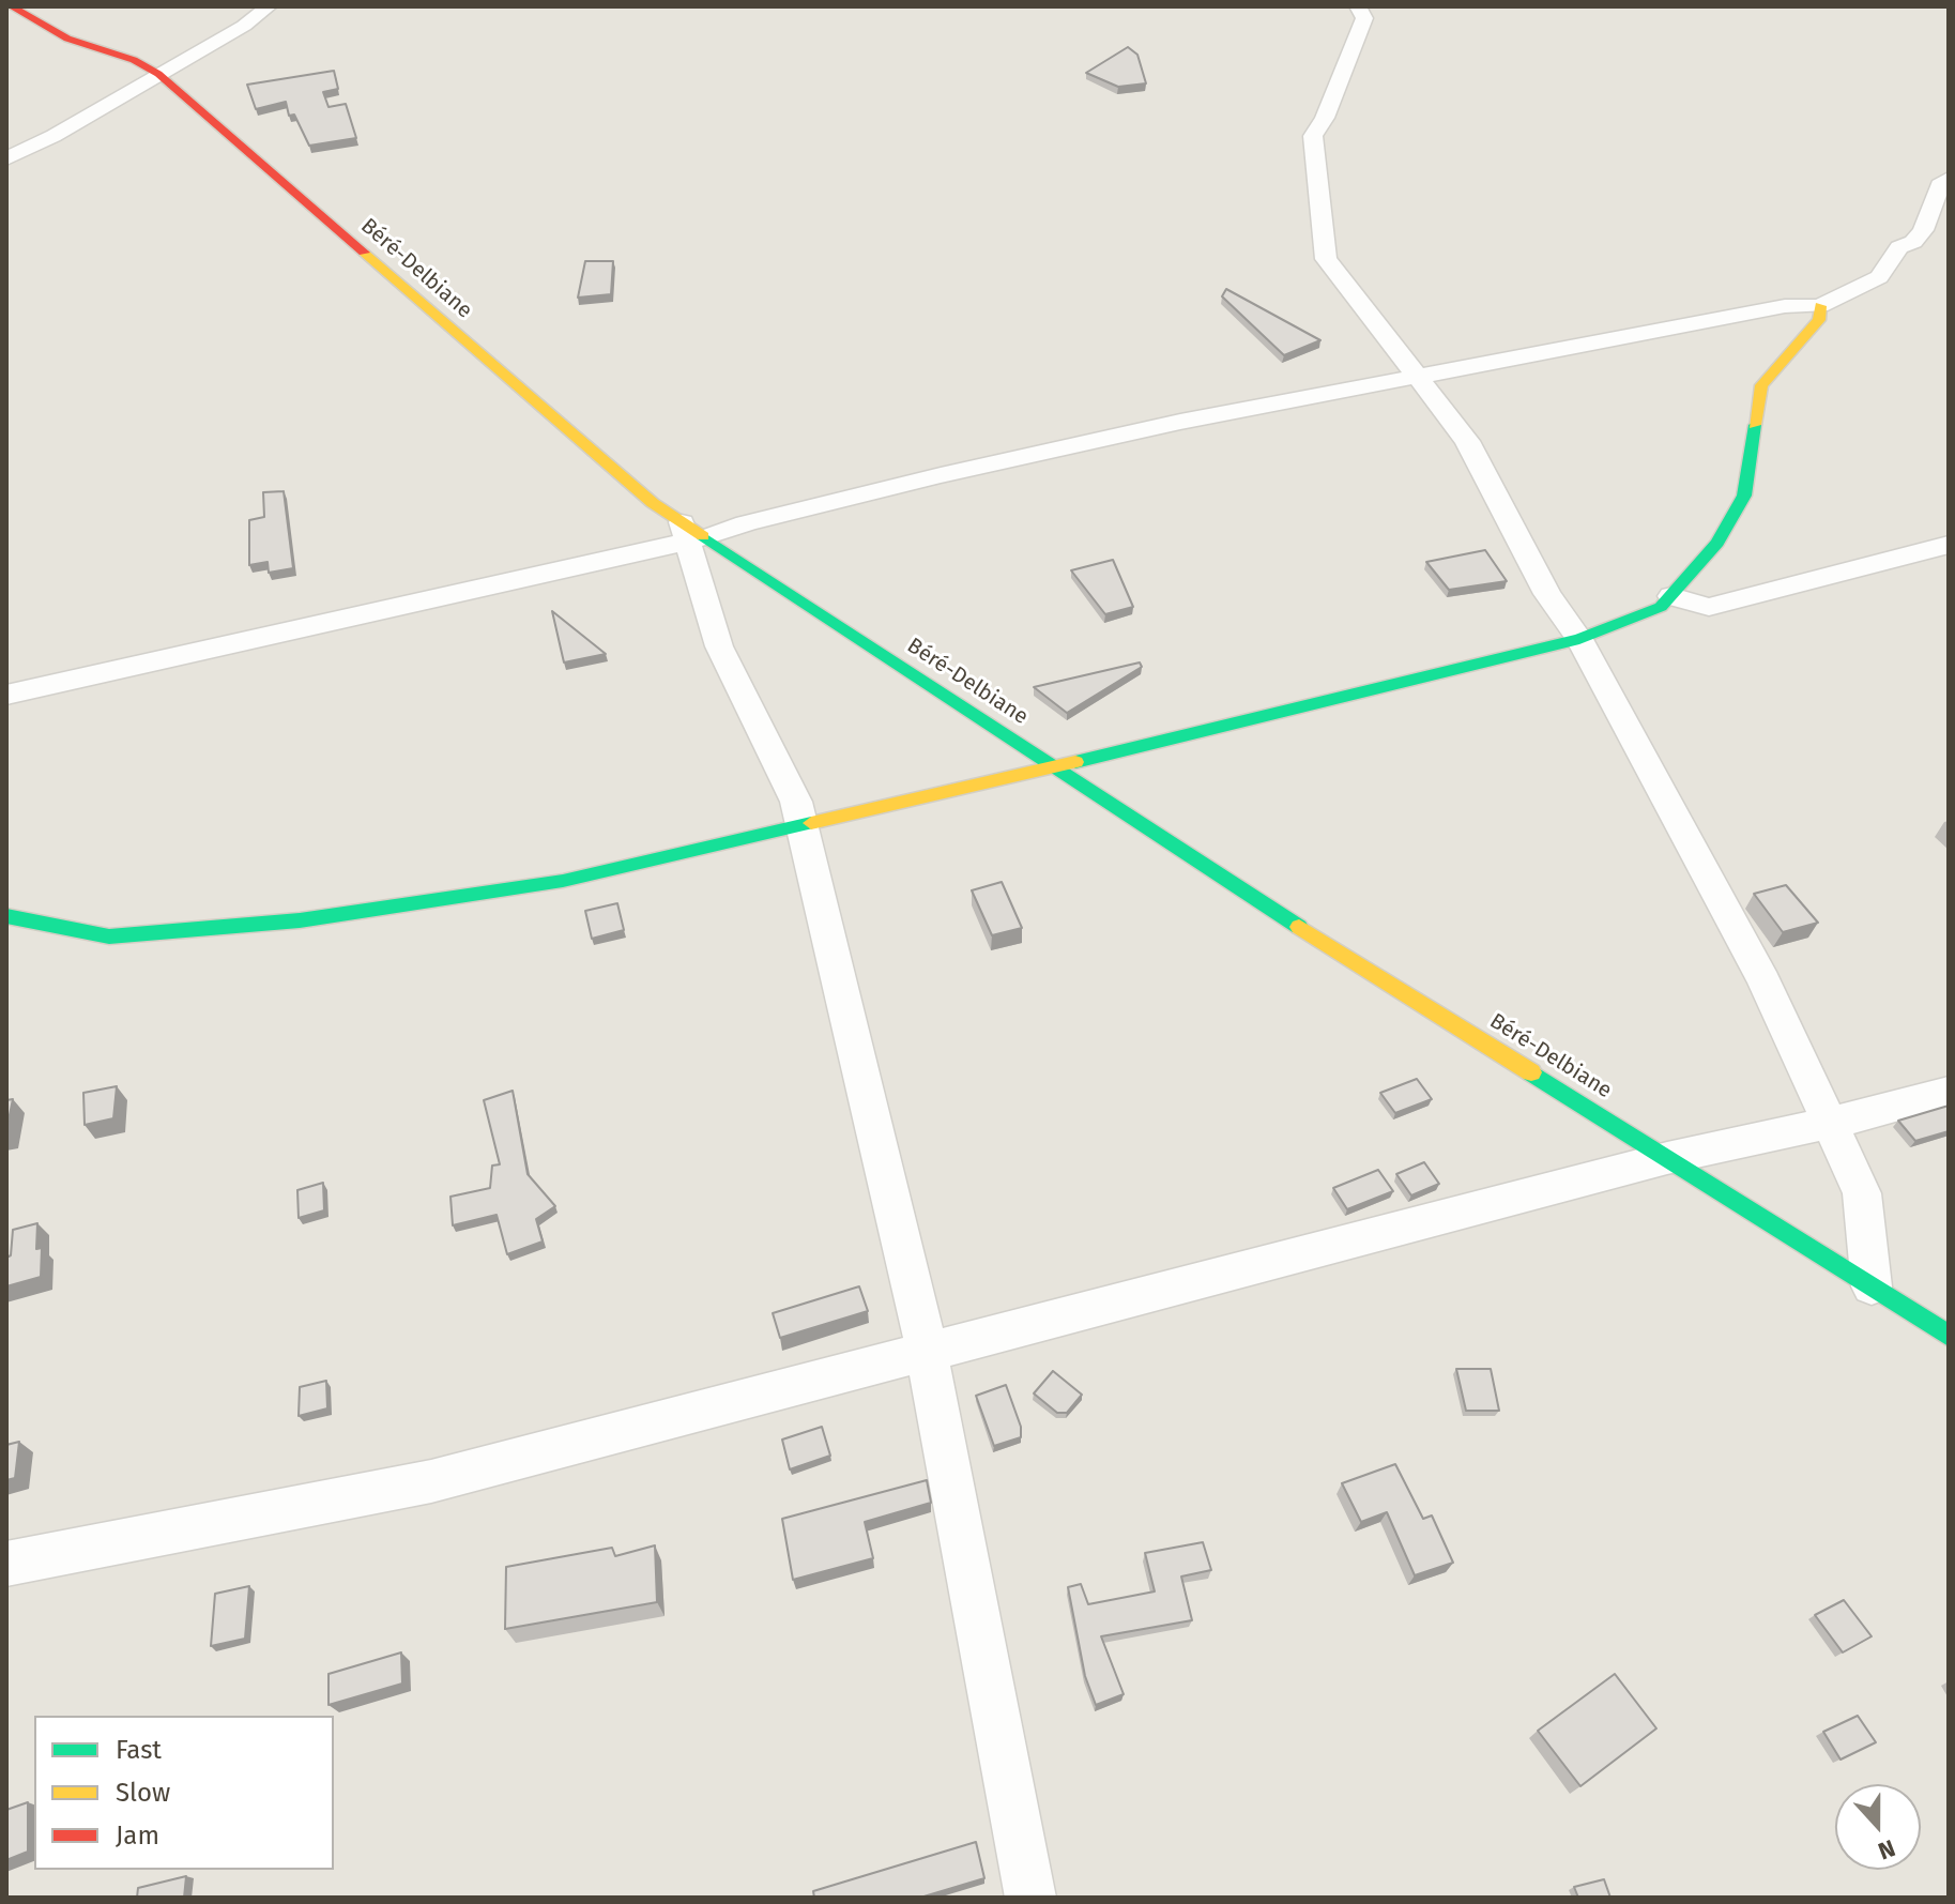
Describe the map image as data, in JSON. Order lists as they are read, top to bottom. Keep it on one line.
{"streets":{"street":["Béré-Delbiane"]},"legend":["Fast","Slow","Jam"],"north":"bottom"}
